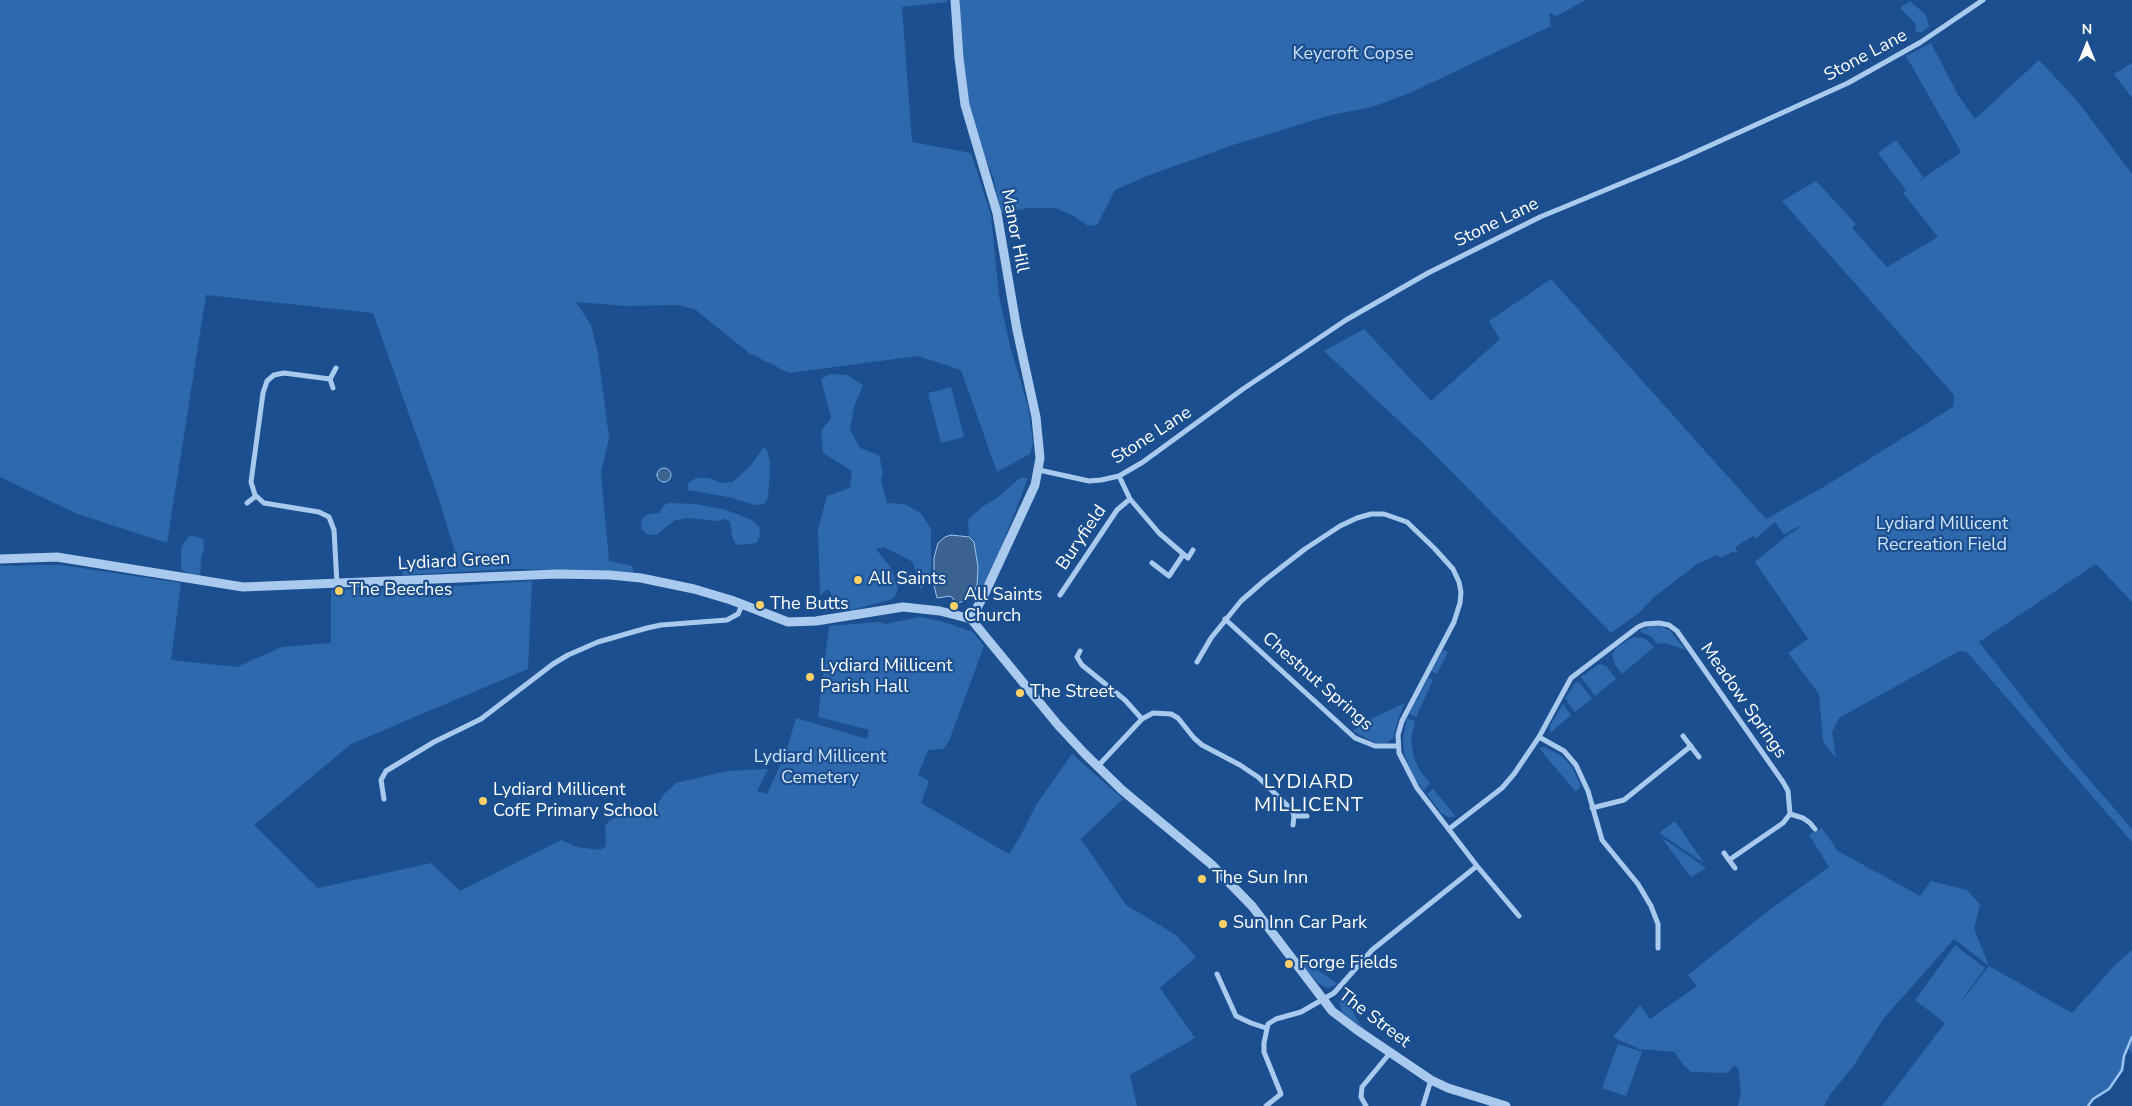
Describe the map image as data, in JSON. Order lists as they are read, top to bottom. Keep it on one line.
{"streets":{"street":["Stone Lane","Manor Hill","Buryfield","Lydiard Green","Chestnut Springs","Meadow Springs","The Street"]},"crossings":[["Stone Lane","Manor Hill"],["Stone Lane","Buryfield"],["Manor Hill","Lydiard Green"],["Manor Hill","The Street"],["Lydiard Green","The Street"]],"districts":["LYDIARD MILLICENT"],"parks":["Keycroft Copse","Lydiard Millicent Recreation Field","Lydiard Millicent Cemetery"],"places":["All Saints","The Beeches","The Butts","All Saints Church","Lydiard Millicent Parish Hall","The Street","Lydiard Millicent CofE Primary School","The Sun Inn","Sun Inn Car Park","Forge Fields"],"north":"top"}
